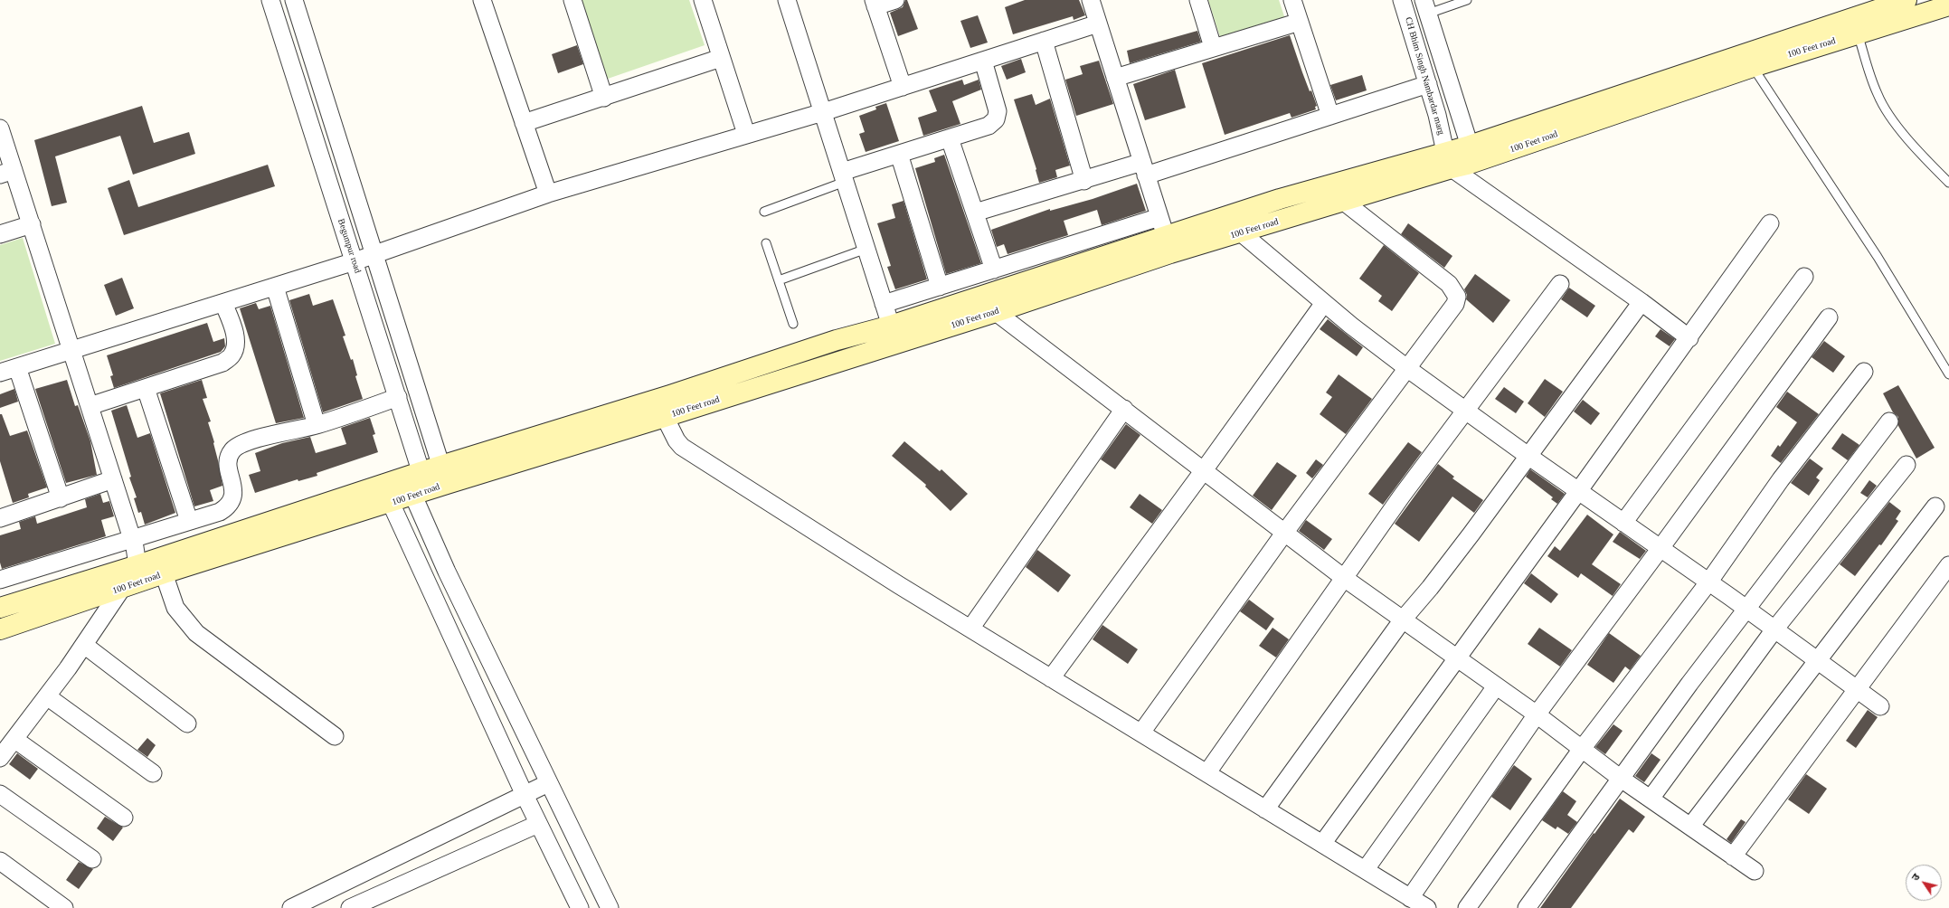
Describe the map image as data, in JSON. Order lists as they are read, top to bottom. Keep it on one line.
{"streets":{"street":["100 Feet road","CH Bhim Singh Nambardar marg","Begumpur road"]},"crossings":[["100 Feet road","CH Bhim Singh Nambardar marg"],["100 Feet road","Begumpur road"]],"north":"top left"}
